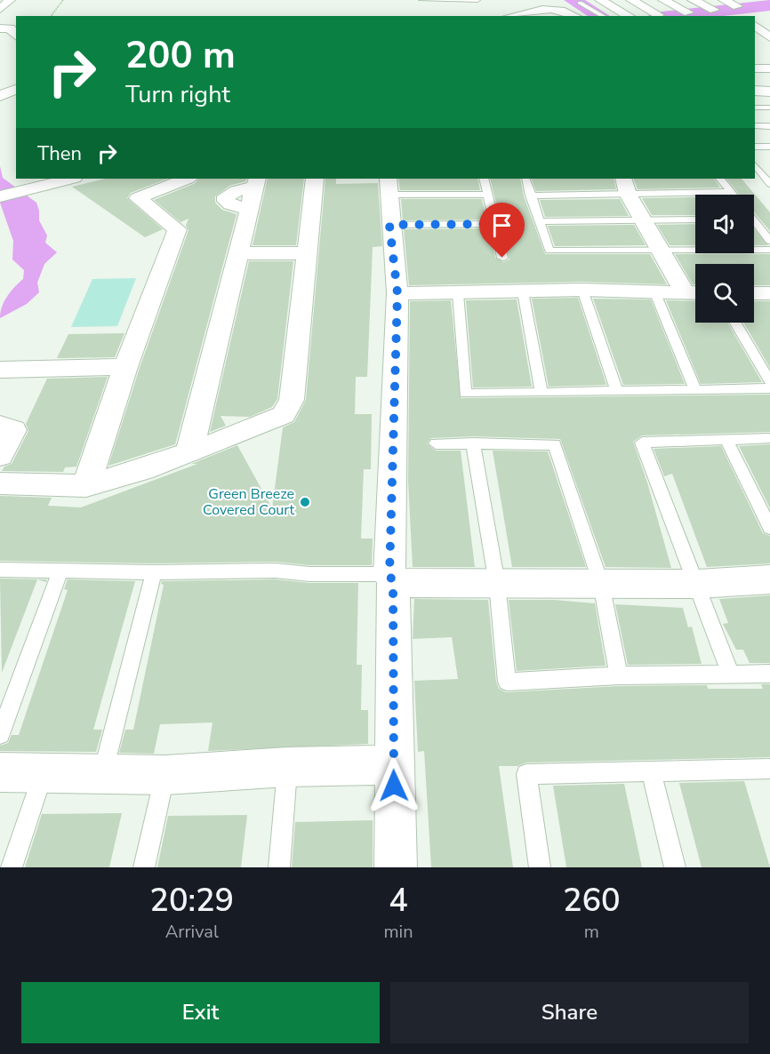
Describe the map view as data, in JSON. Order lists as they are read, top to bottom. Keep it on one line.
{"places":["Green Breeze Covered Court"],"page":{"turn":["200 m","Turn right"],"then":"Then","eta":["20:29","Arrival","4","min","260","m"],"buttons":["Exit","Share"]}}
